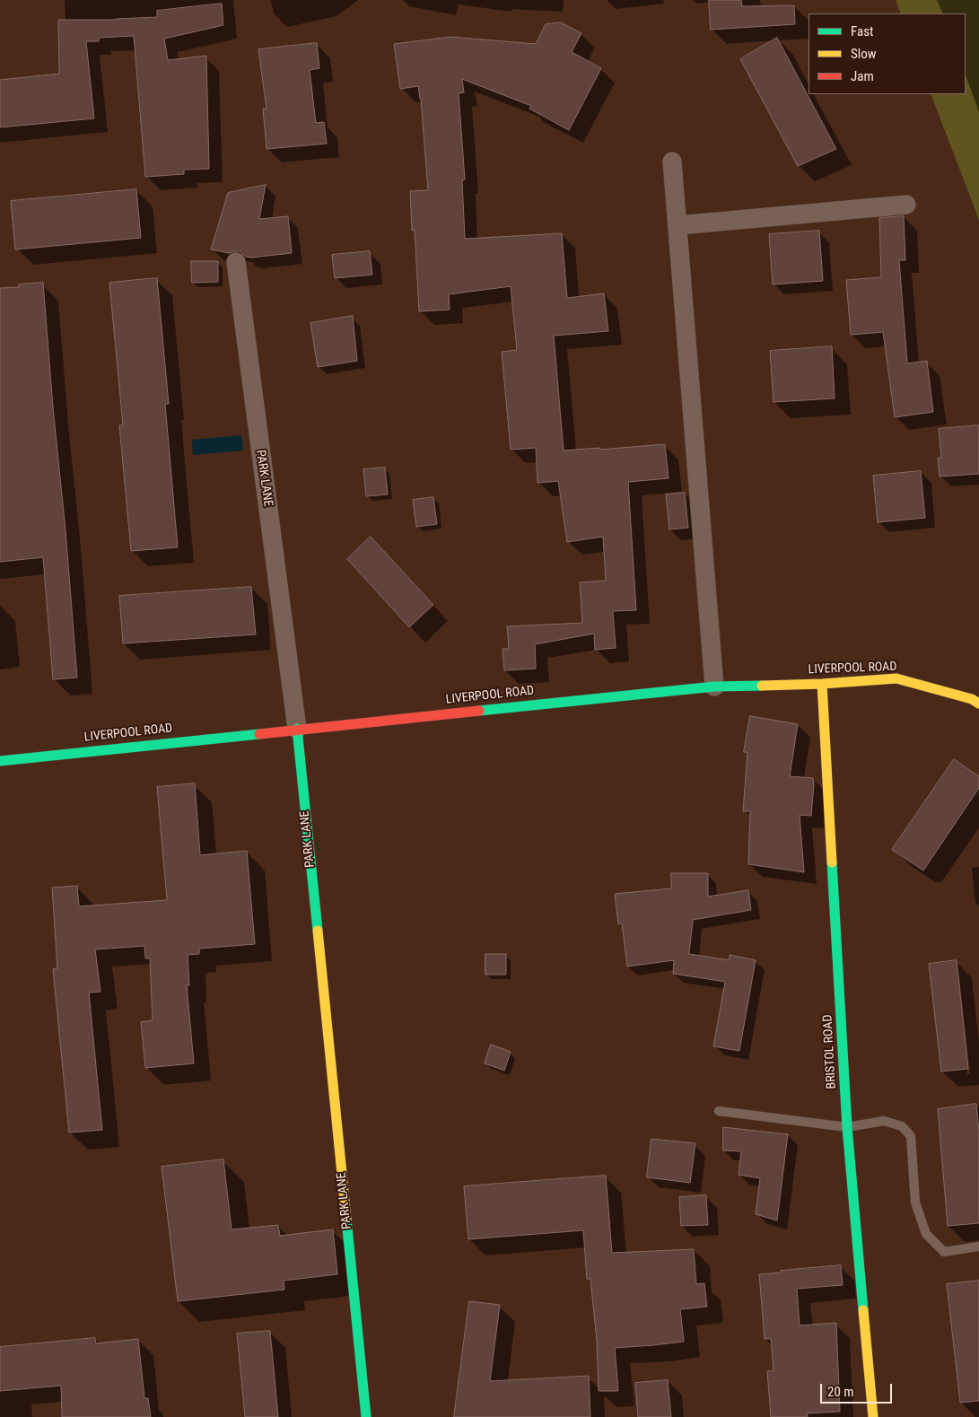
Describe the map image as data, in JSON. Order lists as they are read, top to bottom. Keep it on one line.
{"streets":{"street":["PARK LANE","LIVERPOOL ROAD","BRISTOL ROAD"]},"crossings":[["PARK LANE","LIVERPOOL ROAD"],["LIVERPOOL ROAD","BRISTOL ROAD"]],"legend":["Fast","Slow","Jam"],"scale_bar":"20 m"}
